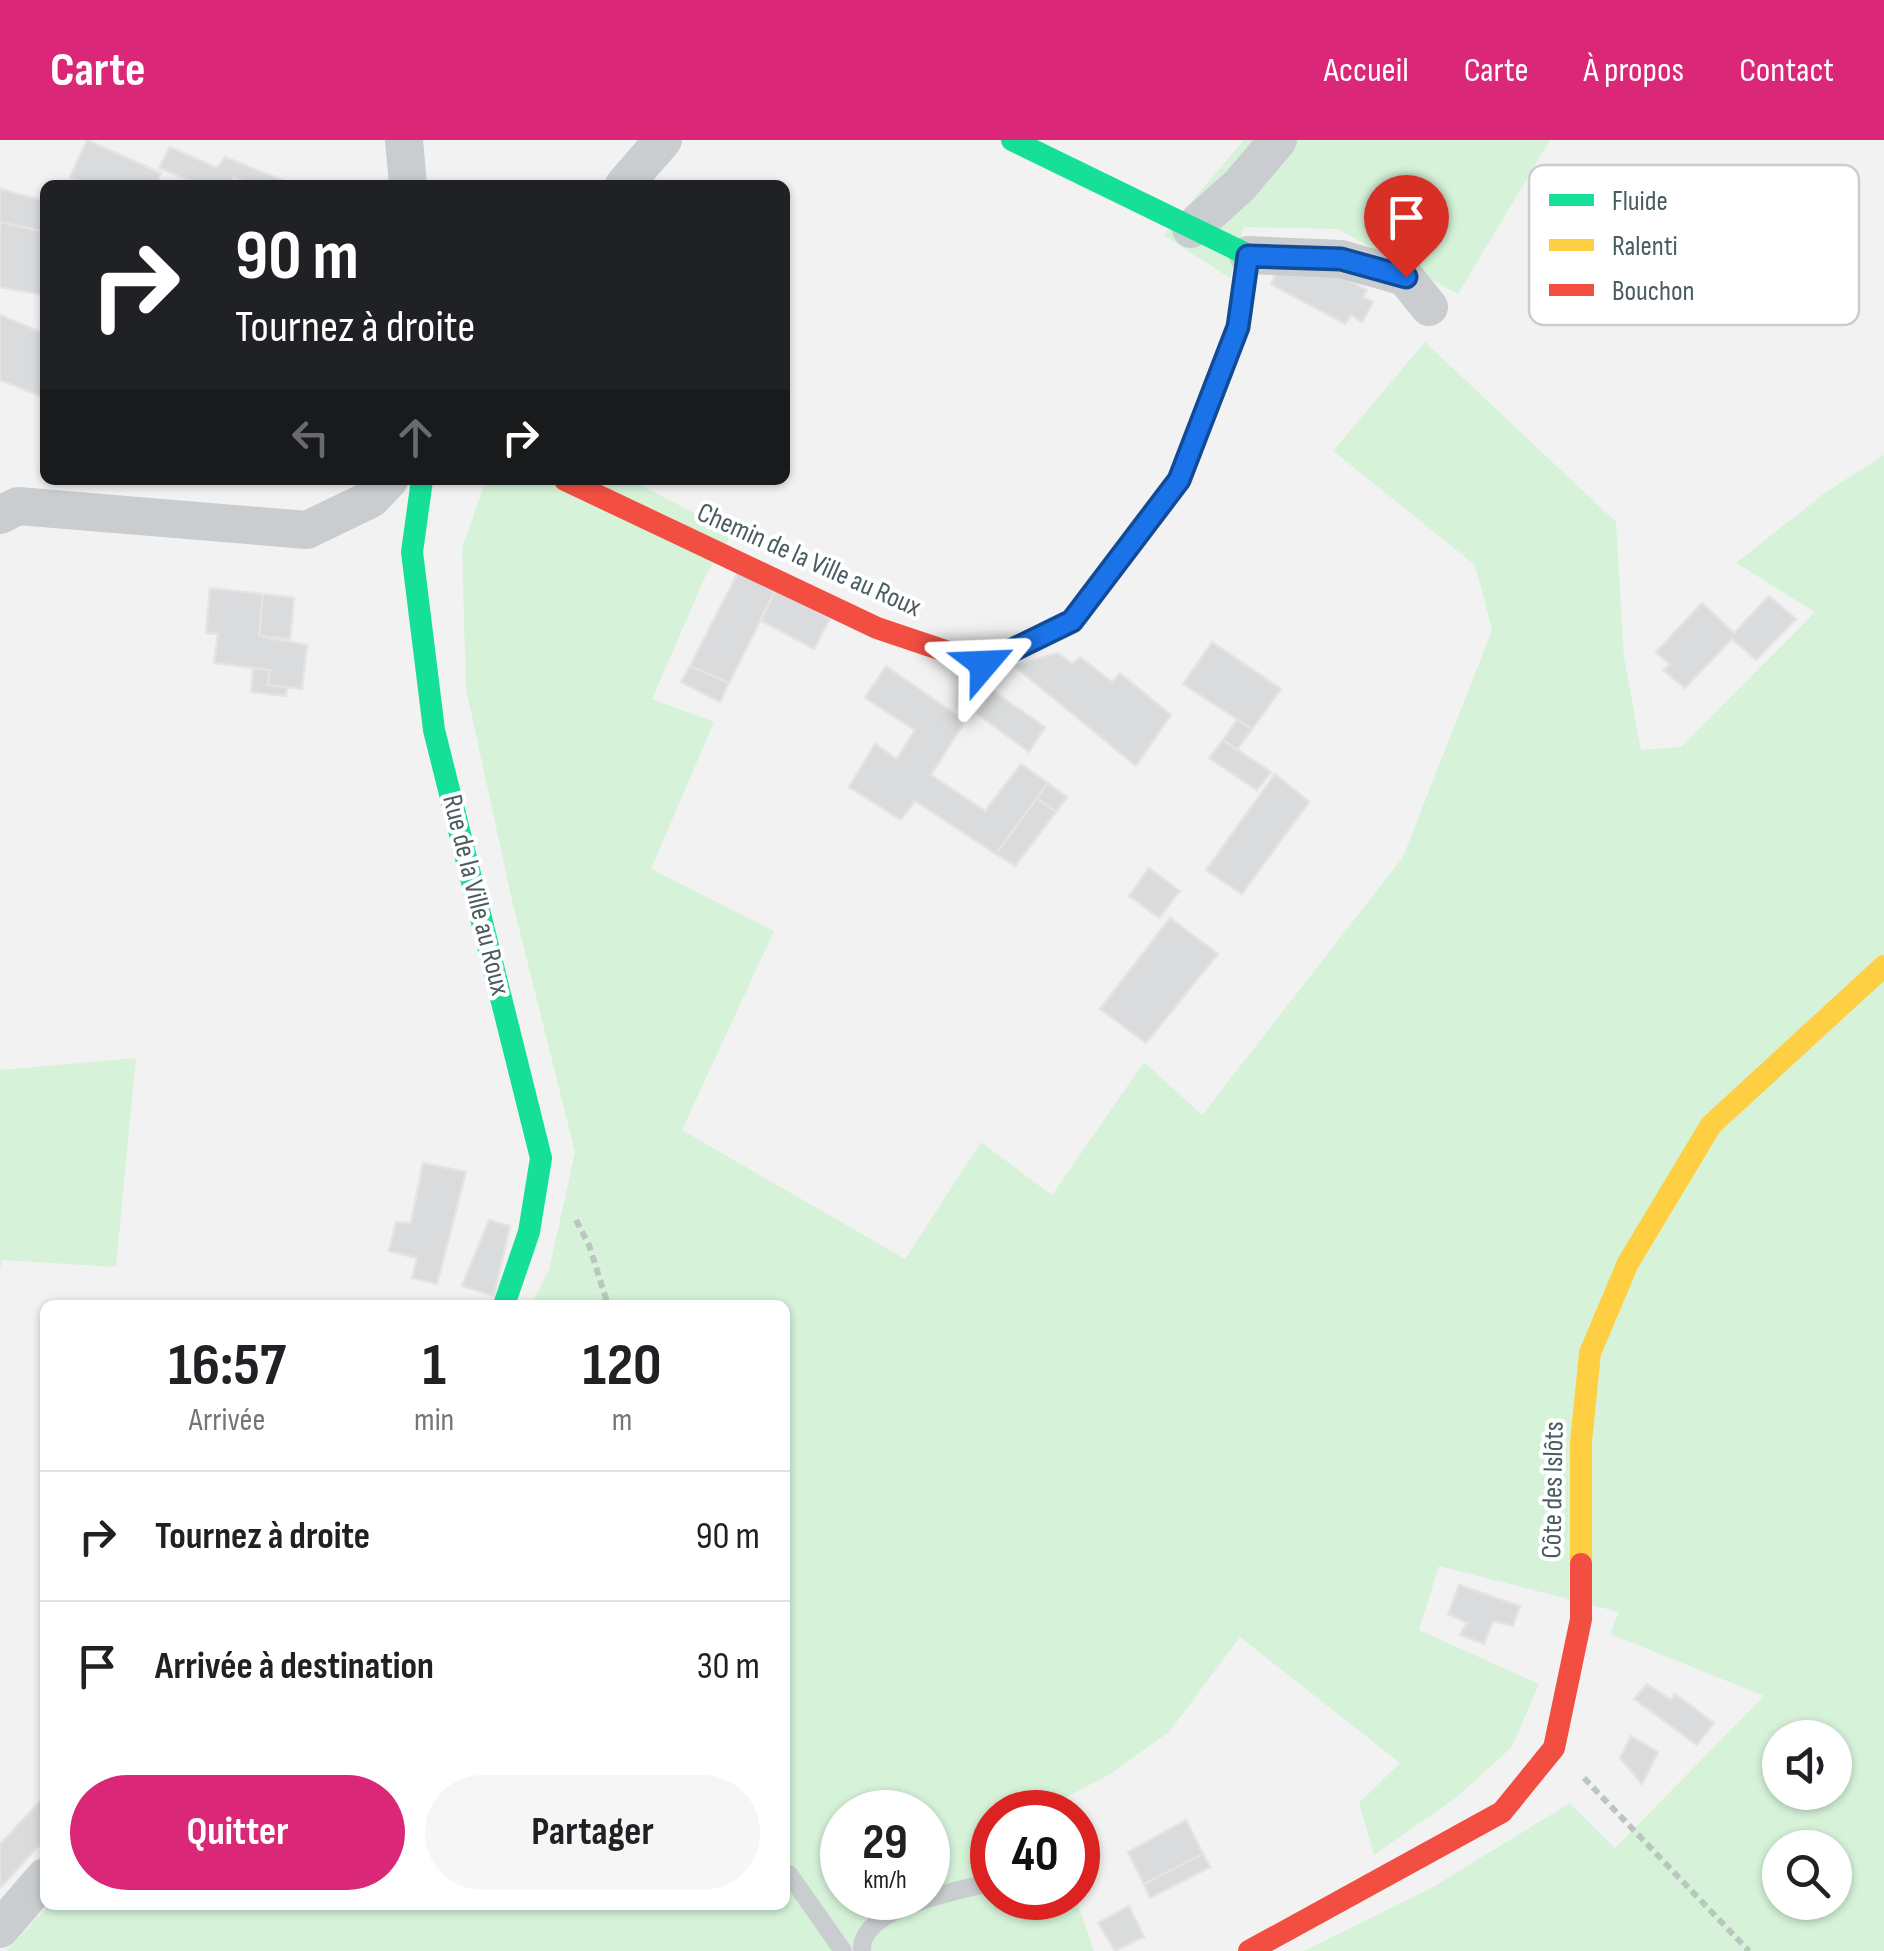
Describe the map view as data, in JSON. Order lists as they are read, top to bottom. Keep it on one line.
{"streets":{"street":["Chemin de la Ville au Roux","Rue de la Ville au Roux","Côte des Islôts"]},"legend":["Fluide","Ralenti","Bouchon"],"page":{"header":"Carte","nav":["Accueil","Carte","À propos","Contact"],"turn":["90 m","Tournez à droite"],"eta":["16:57","Arrivée","1","min","120","m"],"list":[{"name":"Tournez à droite","value":"90 m"},{"name":"Arrivée à destination","value":"30 m"}],"buttons":["Quitter","Partager"],"speed":"29 km/h","limit":"40"}}
